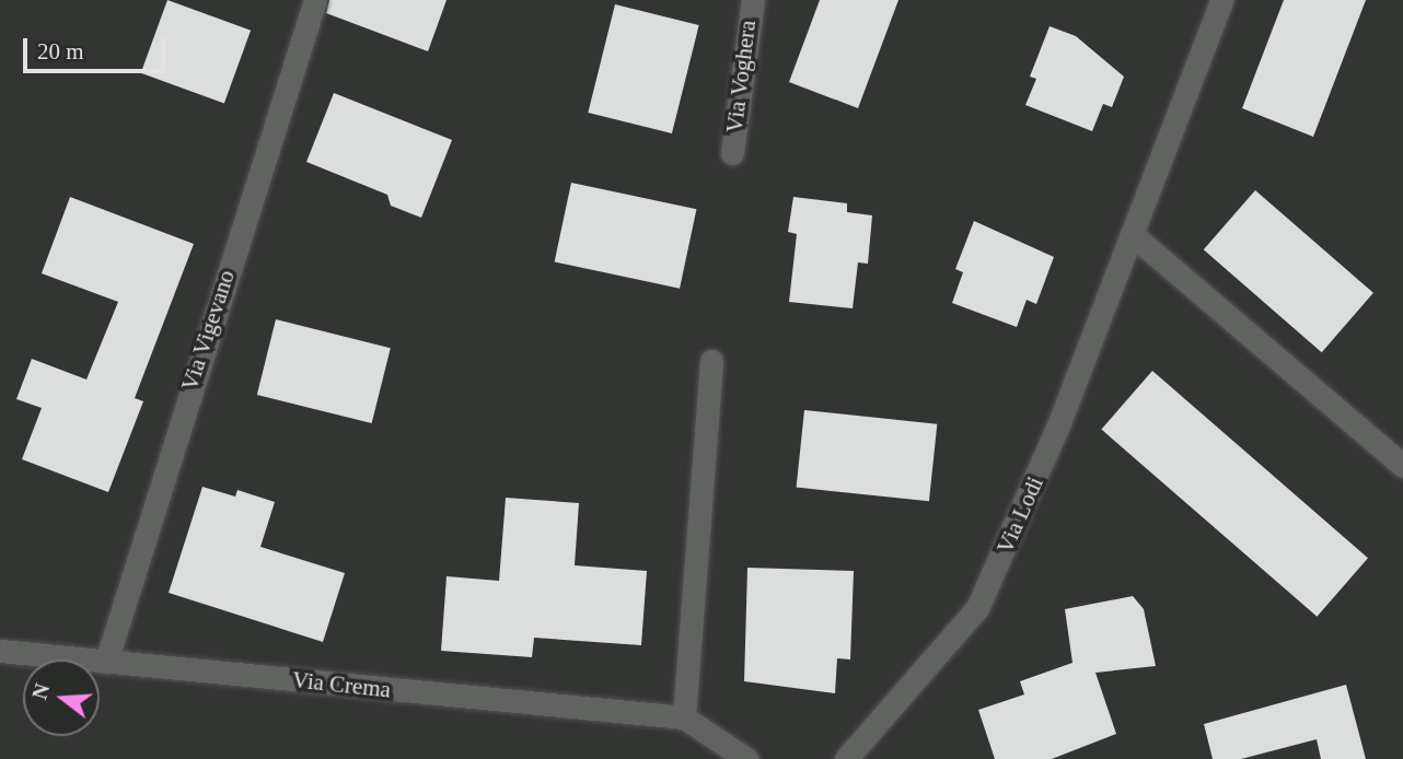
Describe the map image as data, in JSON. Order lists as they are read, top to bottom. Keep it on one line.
{"streets":{"street":["Via Voghera","Via Vigevano","Via Lodi","Via Crema"]},"crossings":[["Via Vigevano","Via Crema"]],"scale_bar":"20 m","north":"left"}
